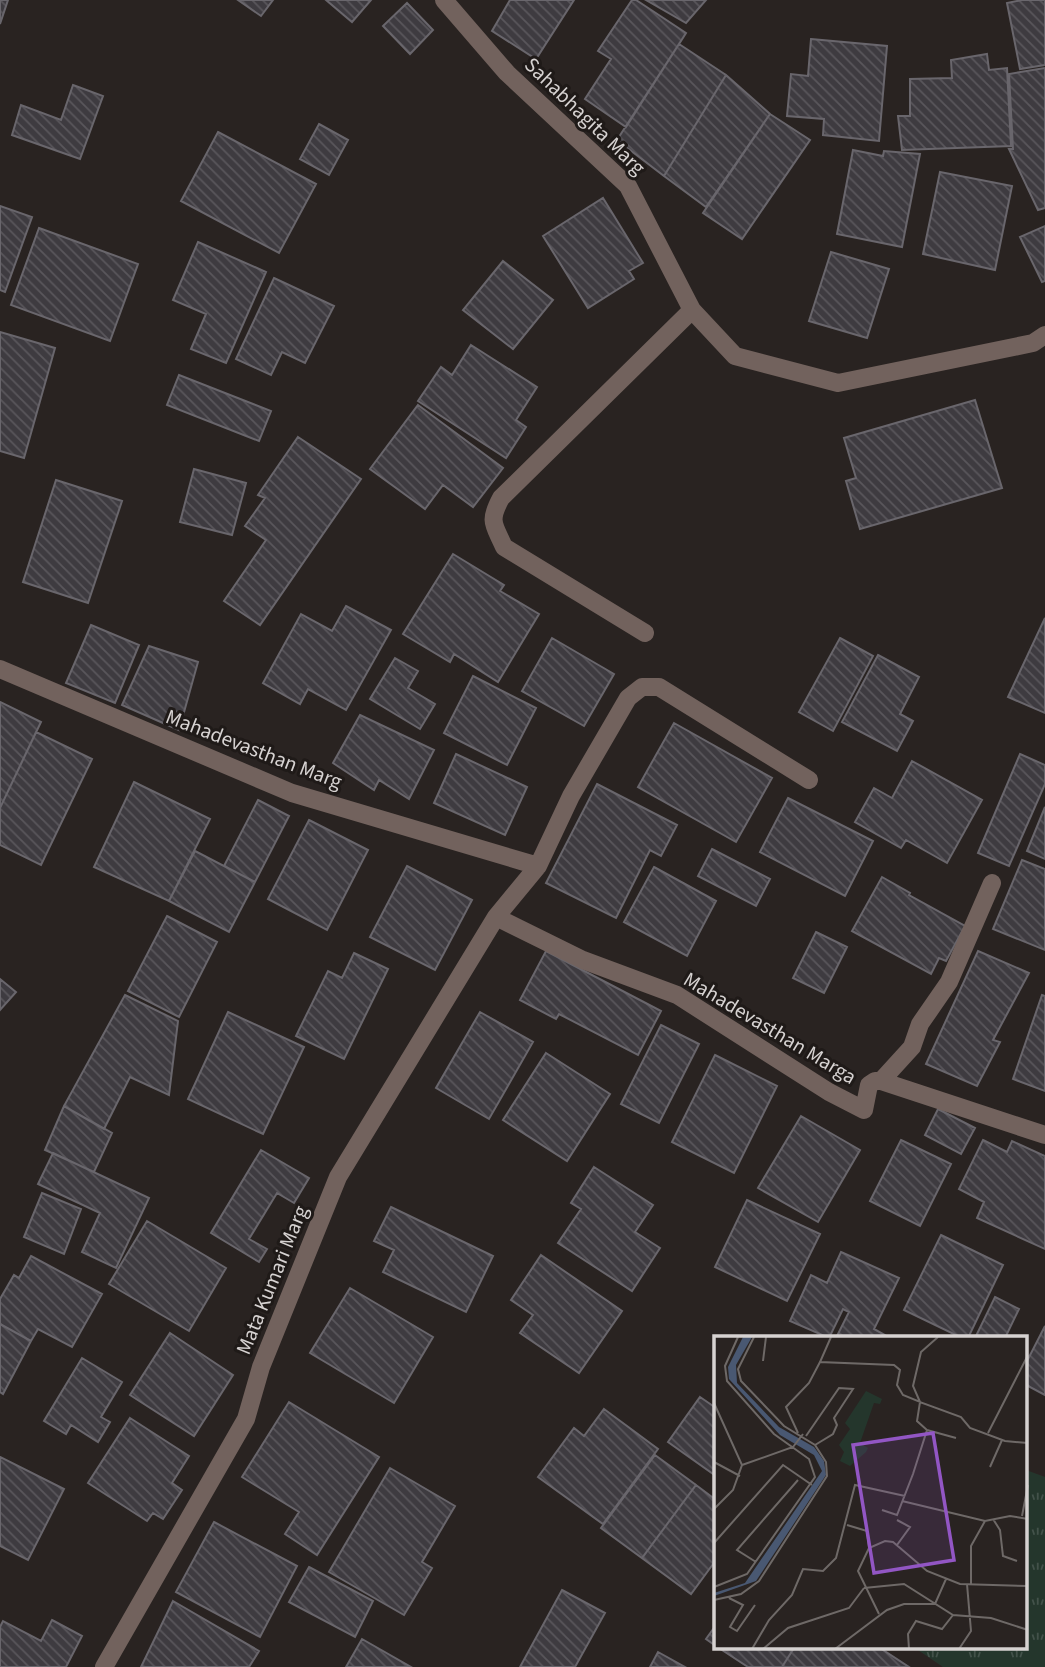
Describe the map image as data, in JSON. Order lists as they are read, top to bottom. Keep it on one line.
{"streets":{"street":["Sahabhagita Marg","Mahadevasthan Marg","Mahadevasthan Marga","Mata Kumari Marg"]},"crossings":[["Mahadevasthan Marg","Mata Kumari Marg"],["Mahadevasthan Marga","Mata Kumari Marg"]]}
